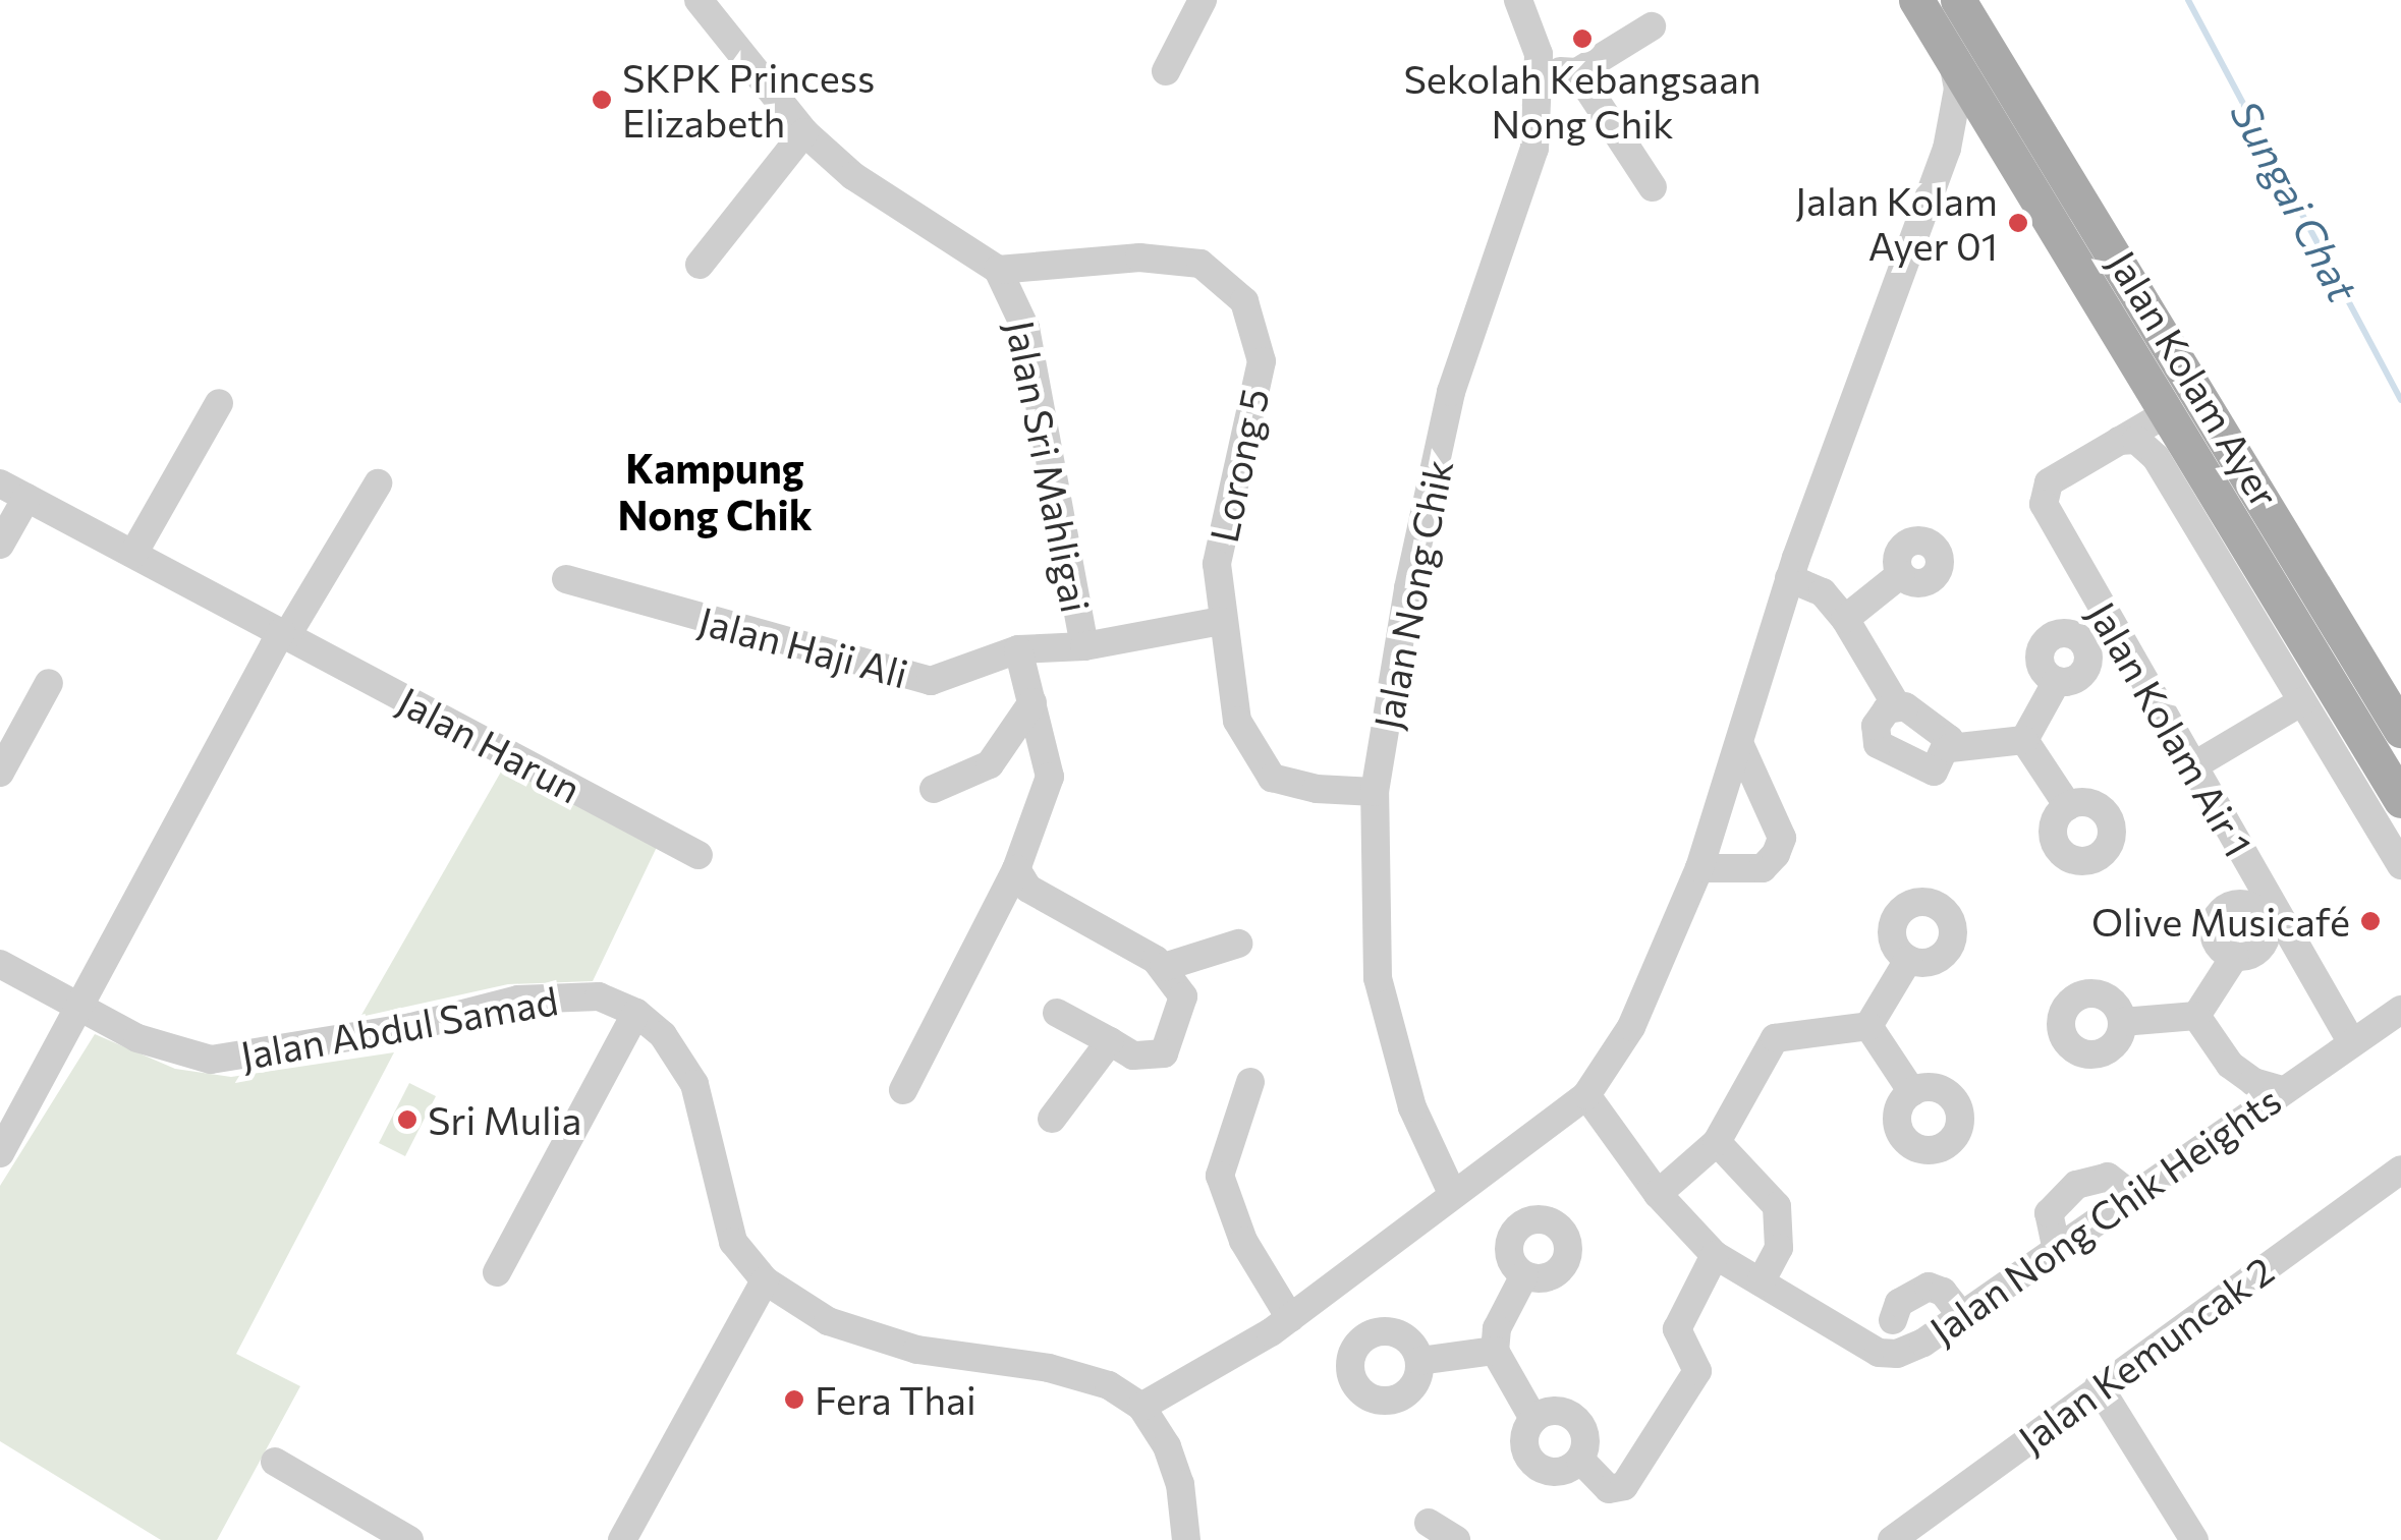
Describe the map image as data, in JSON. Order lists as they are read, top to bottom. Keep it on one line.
{"streets":{"main road":["Jalan Kolam Ayer"],"street":["Lorong 5","Jalan Sri Mahligai","Jalan Nong Chik","Jalan Haji Ali","Jalan Kolam Air 1","Jalan Harun","Jalan Abdul Samad","Jalan Nong Chik Heights","Jalan Kemuncak 2"]},"crossings":[["Jalan Kolam Ayer","Jalan Kolam Air 1"],["Lorong 5","Jalan Sri Mahligai"],["Lorong 5","Jalan Nong Chik"],["Lorong 5","Jalan Haji Ali"],["Jalan Sri Mahligai","Jalan Haji Ali"],["Jalan Kolam Air 1","Jalan Nong Chik Heights"]],"districts":["Kampung Nong Chik"],"water":["Sungai Chat"],"places":["Sekolah Kebangsaan Nong Chik","SKPK Princess Elizabeth","Jalan Kolam Ayer 01","Olive Musicafé","Sri Mulia","Fera Thai"]}
